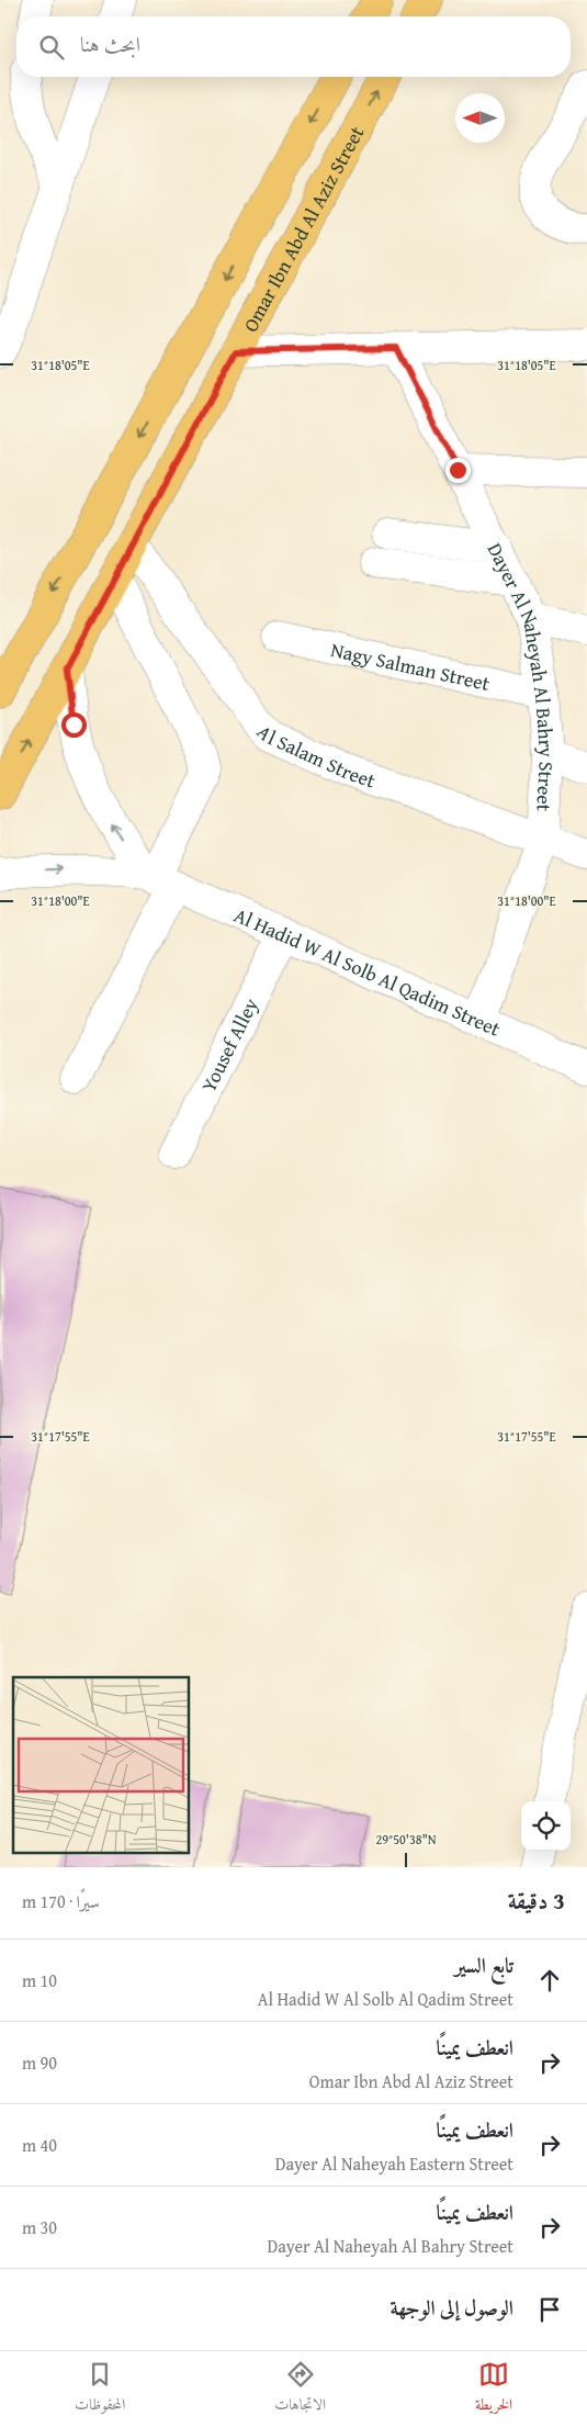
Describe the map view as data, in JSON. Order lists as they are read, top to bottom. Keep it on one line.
{"streets":{"main road":["Omar Ibn Abd Al Aziz Street"],"street":["Nagy Salman Street","Dayer Al Naheyah Al Bahry Street","Al Salam Street","Al Hadid W Al Solb Al Qadim Street","Yousef Alley"]},"crossings":[["Omar Ibn Abd Al Aziz Street","Al Salam Street"],["Nagy Salman Street","Dayer Al Naheyah Al Bahry Street"],["Dayer Al Naheyah Al Bahry Street","Al Salam Street"],["Dayer Al Naheyah Al Bahry Street","Al Hadid W Al Solb Al Qadim Street"],["Al Hadid W Al Solb Al Qadim Street","Yousef Alley"]],"north":"left","page":{"search":"ابحث هنا","heading":["3 دقيقة","سيرًا · 170 m"],"list":[["تابع السير","Al Hadid W Al Solb Al Qadim Street","10 m"],["انعطف يمينًا","Omar Ibn Abd Al Aziz Street","90 m"],["انعطف يمينًا","Dayer Al Naheyah Eastern Street","40 m"],["انعطف يمينًا","Dayer Al Naheyah Al Bahry Street","30 m"],"الوصول إلى الوجهة"],"nav":["الخريطة","الاتجاهات","المحفوظات"]},"coordinates":["31°18'05\"E","31°18'00\"E","31°17'55\"E","29°50'38\"N"]}
